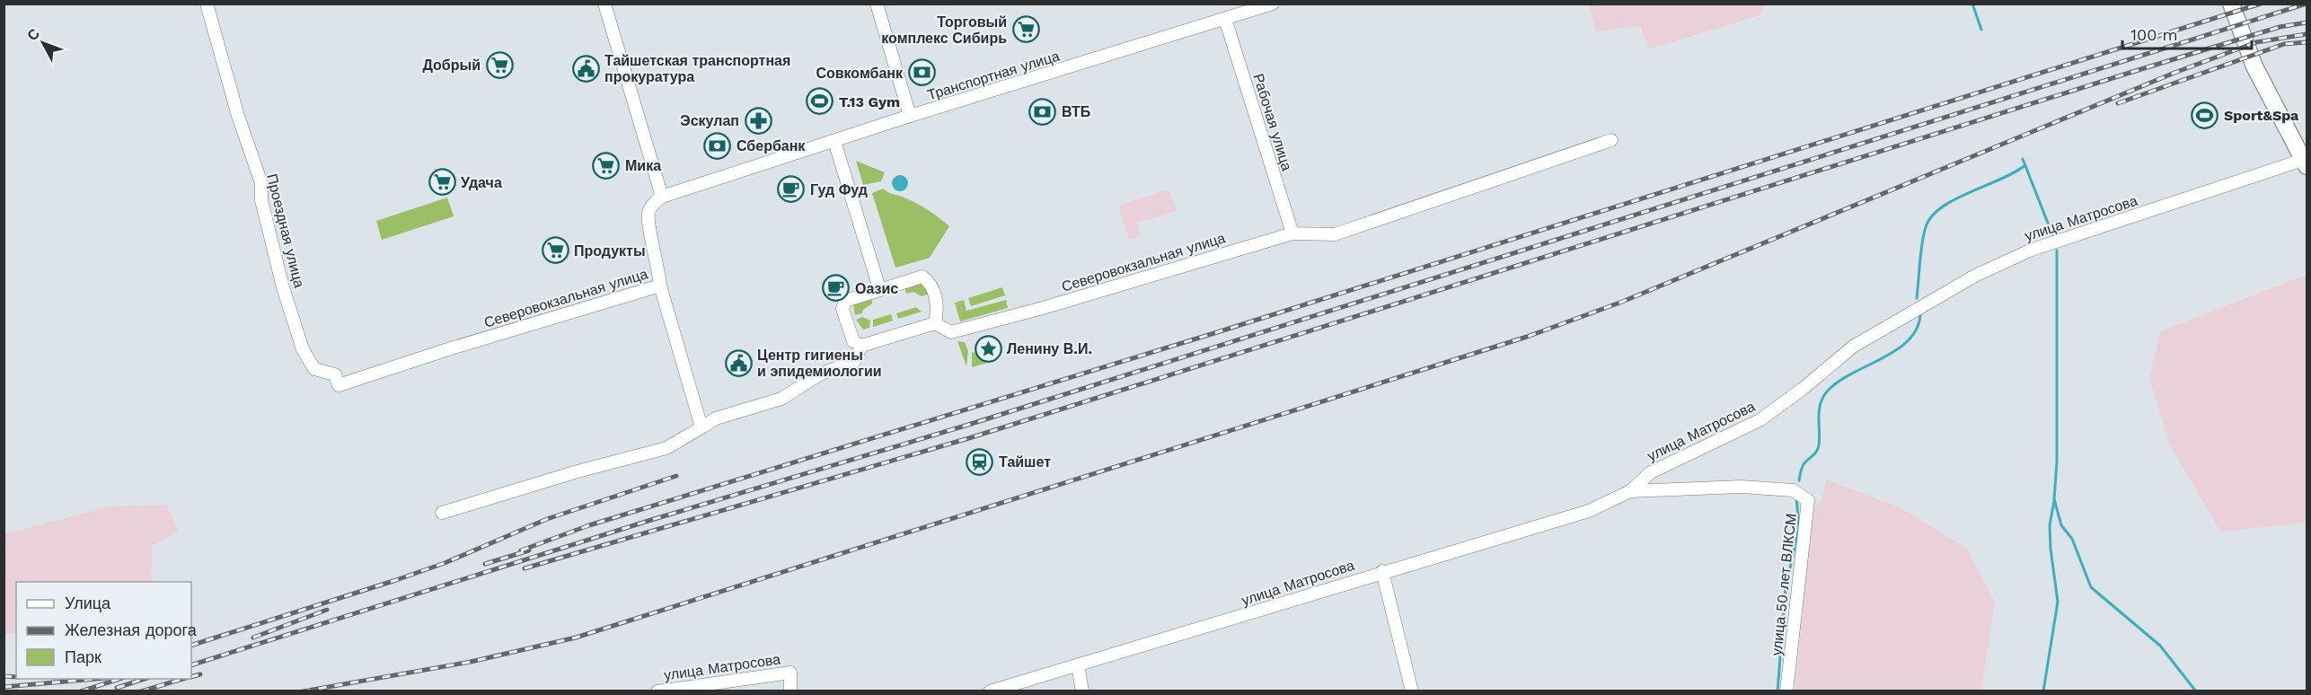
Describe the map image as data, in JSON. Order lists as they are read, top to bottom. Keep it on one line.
{"streets":{"street":["Транспортная улица","Рабочая улица","улица Матросова","Проездная улица","Северовокзальная улица","улица 50 лет ВЛКСМ"]},"crossings":[["Транспортная улица","Рабочая улица"],["Рабочая улица","Северовокзальная улица"],["улица Матросова","улица 50 лет ВЛКСМ"],["Проездная улица","Северовокзальная улица"]],"places":{"supermarket":["Торговый комплекс Сибирь","Добрый","Мика","Удача","Продукты"],"public building":["Тайшетская транспортная прокуратура","Центр гигиены и эпидемиологии"],"bank":["Совкомбанк","ВТБ","Сбербанк"],"sports":["T.13 Gym","Sport&Spa"],"pharmacy":["Эскулап"],"cafe":["Гуд Фуд","Оазис"],"place":["Ленину В.И."],"station":["Тайшет"]},"legend":["Улица","Железная дорога","Парк"],"scale_bar":"100 m","north":"top left"}
